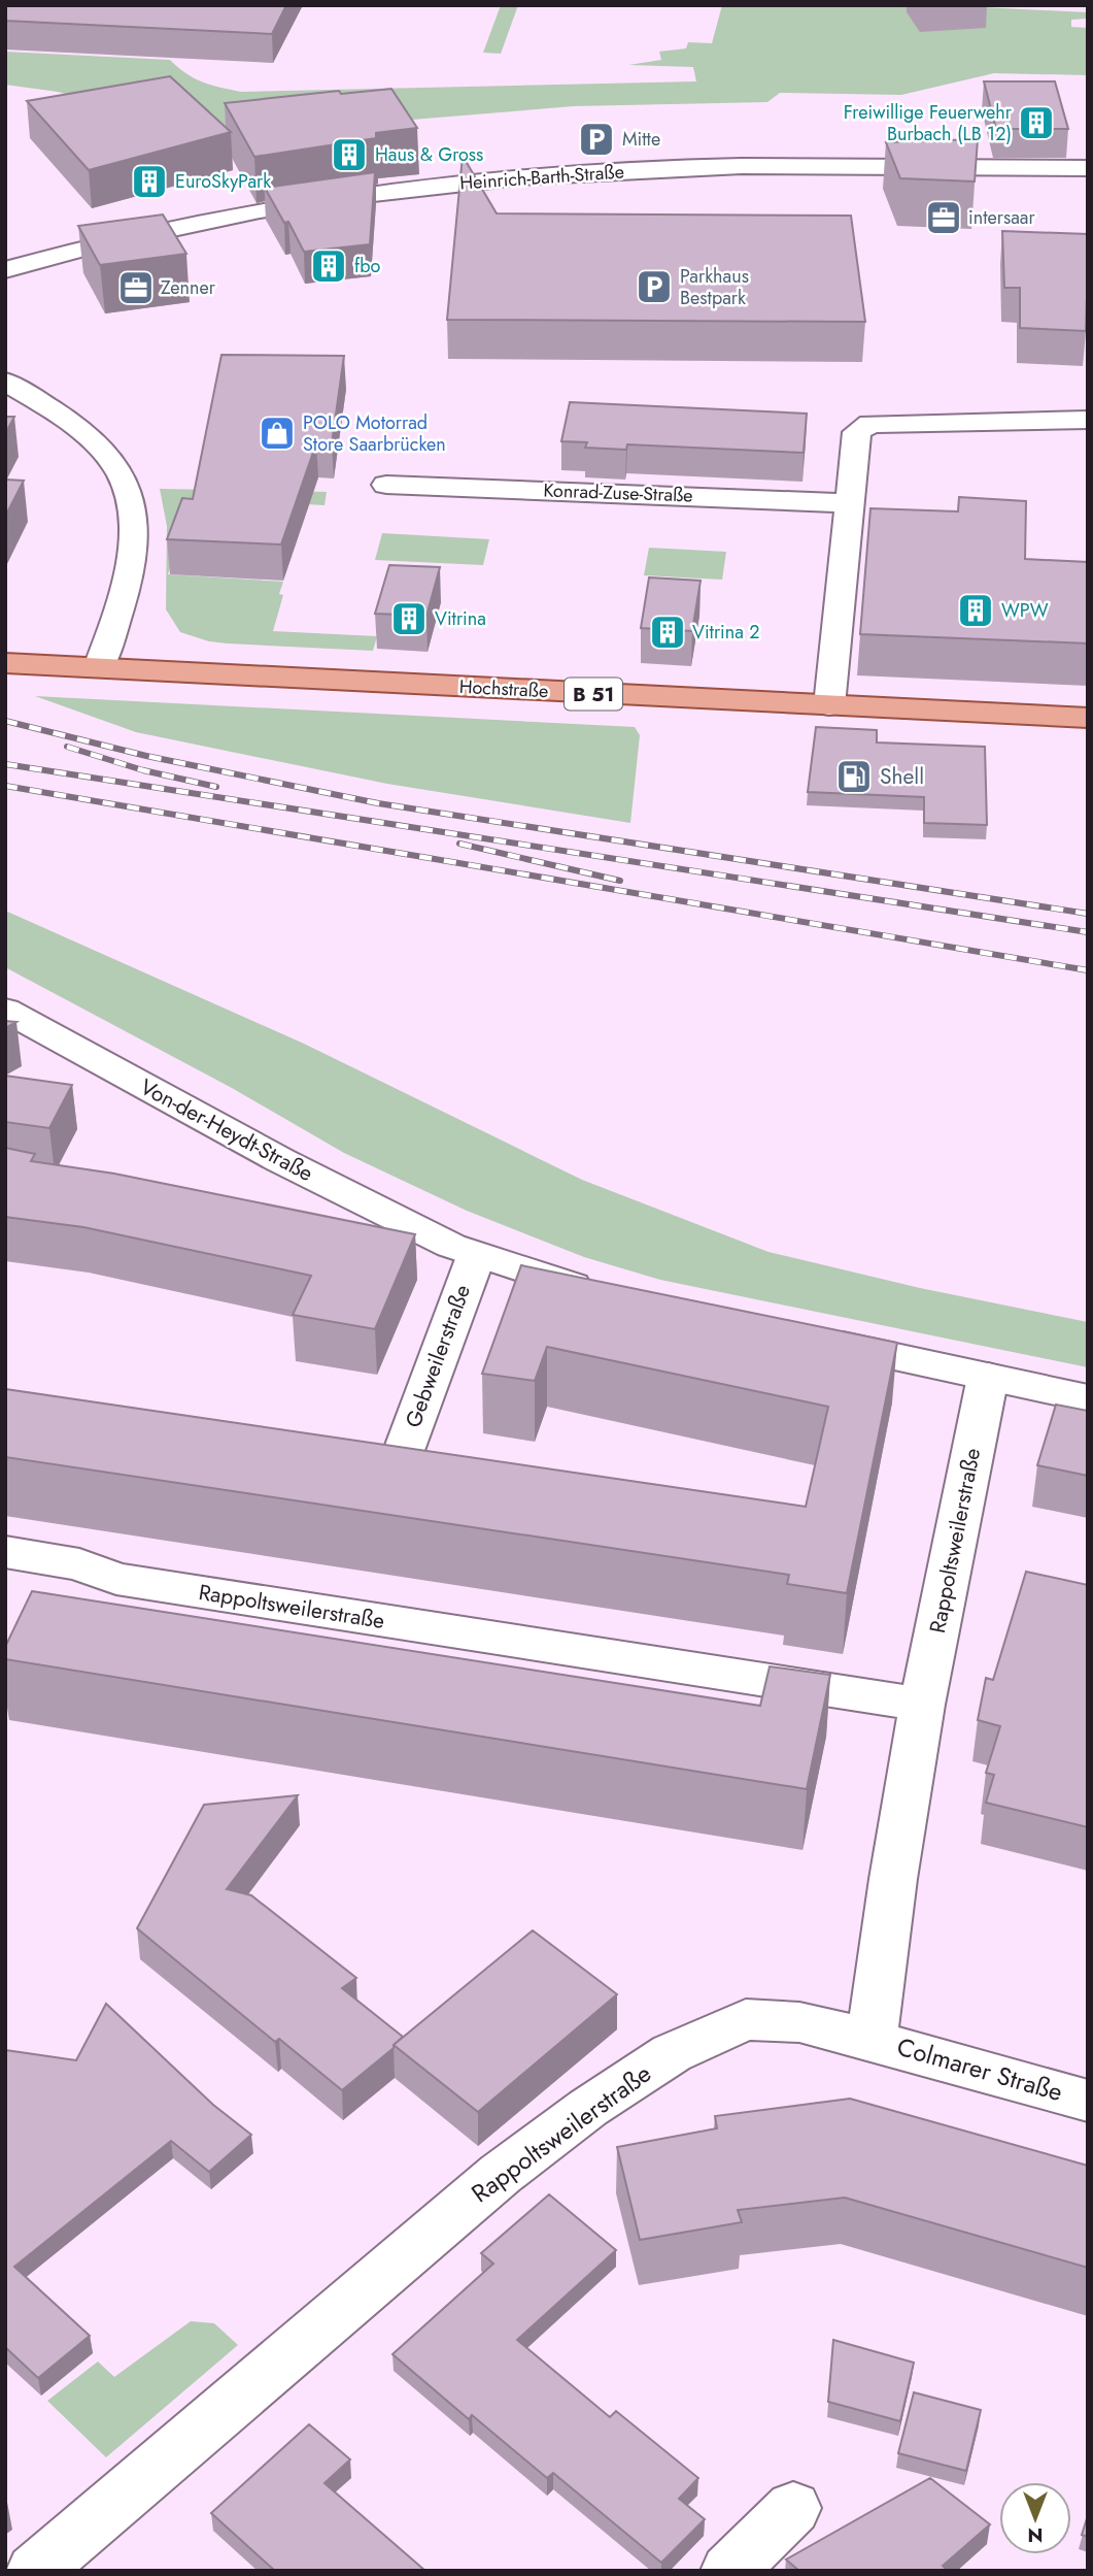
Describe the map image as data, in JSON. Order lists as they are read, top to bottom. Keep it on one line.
{"streets":{"main road":["Hochstraße","B 51"],"street":["Heinrich-Barth-Straße","Konrad-Zuse-Straße","Von-der-Heydt-Straße","Gebweilerstraße","Rappoltsweilerstraße","Colmarer Straße"]},"crossings":[["Von-der-Heydt-Straße","Gebweilerstraße"],["Rappoltsweilerstraße","Colmarer Straße"]],"places":{"building":["Freiwillige Feuerwehr Burbach (LB 12)","Haus & Gross","EuroSkyPark","fbo","WPW","Vitrina","Vitrina 2"],"parking":["Mitte","Parkhaus Bestpark"],"office":["intersaar","Zenner"],"shop":["POLO Motorrad Store Saarbrücken"],"fuel station":["Shell"]},"north":"bottom"}
